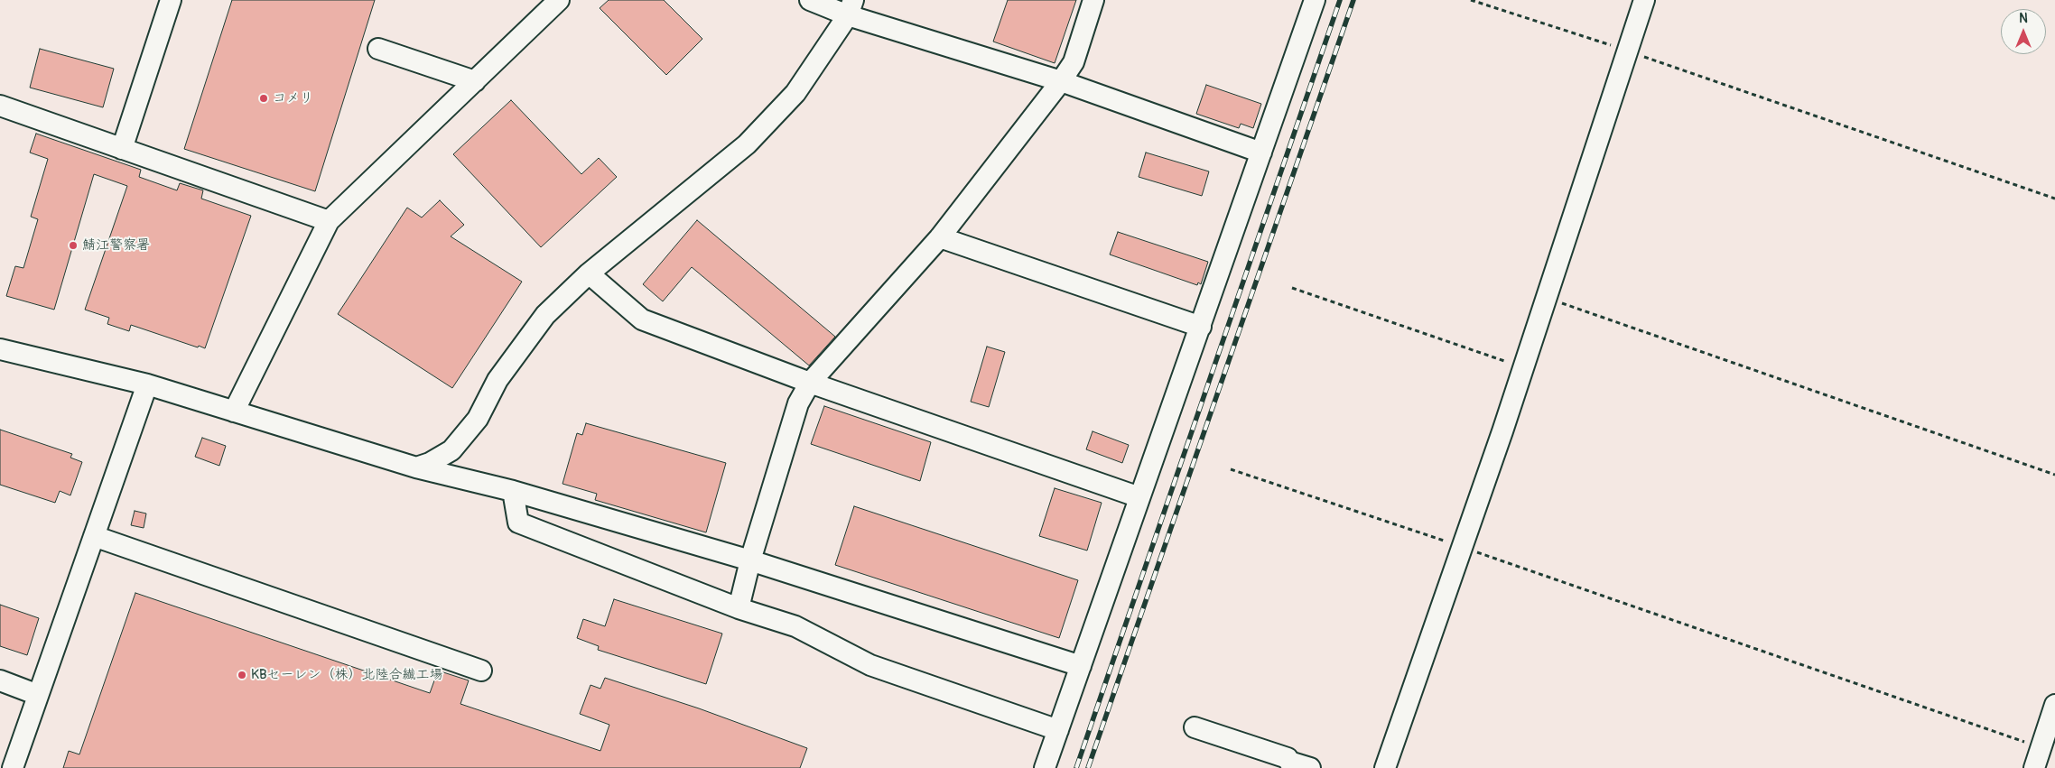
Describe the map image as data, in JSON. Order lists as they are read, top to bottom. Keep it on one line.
{"places":["コメリ","鯖江警察署","KBセーレン（株）北陸合繊工場"],"north":"top"}
